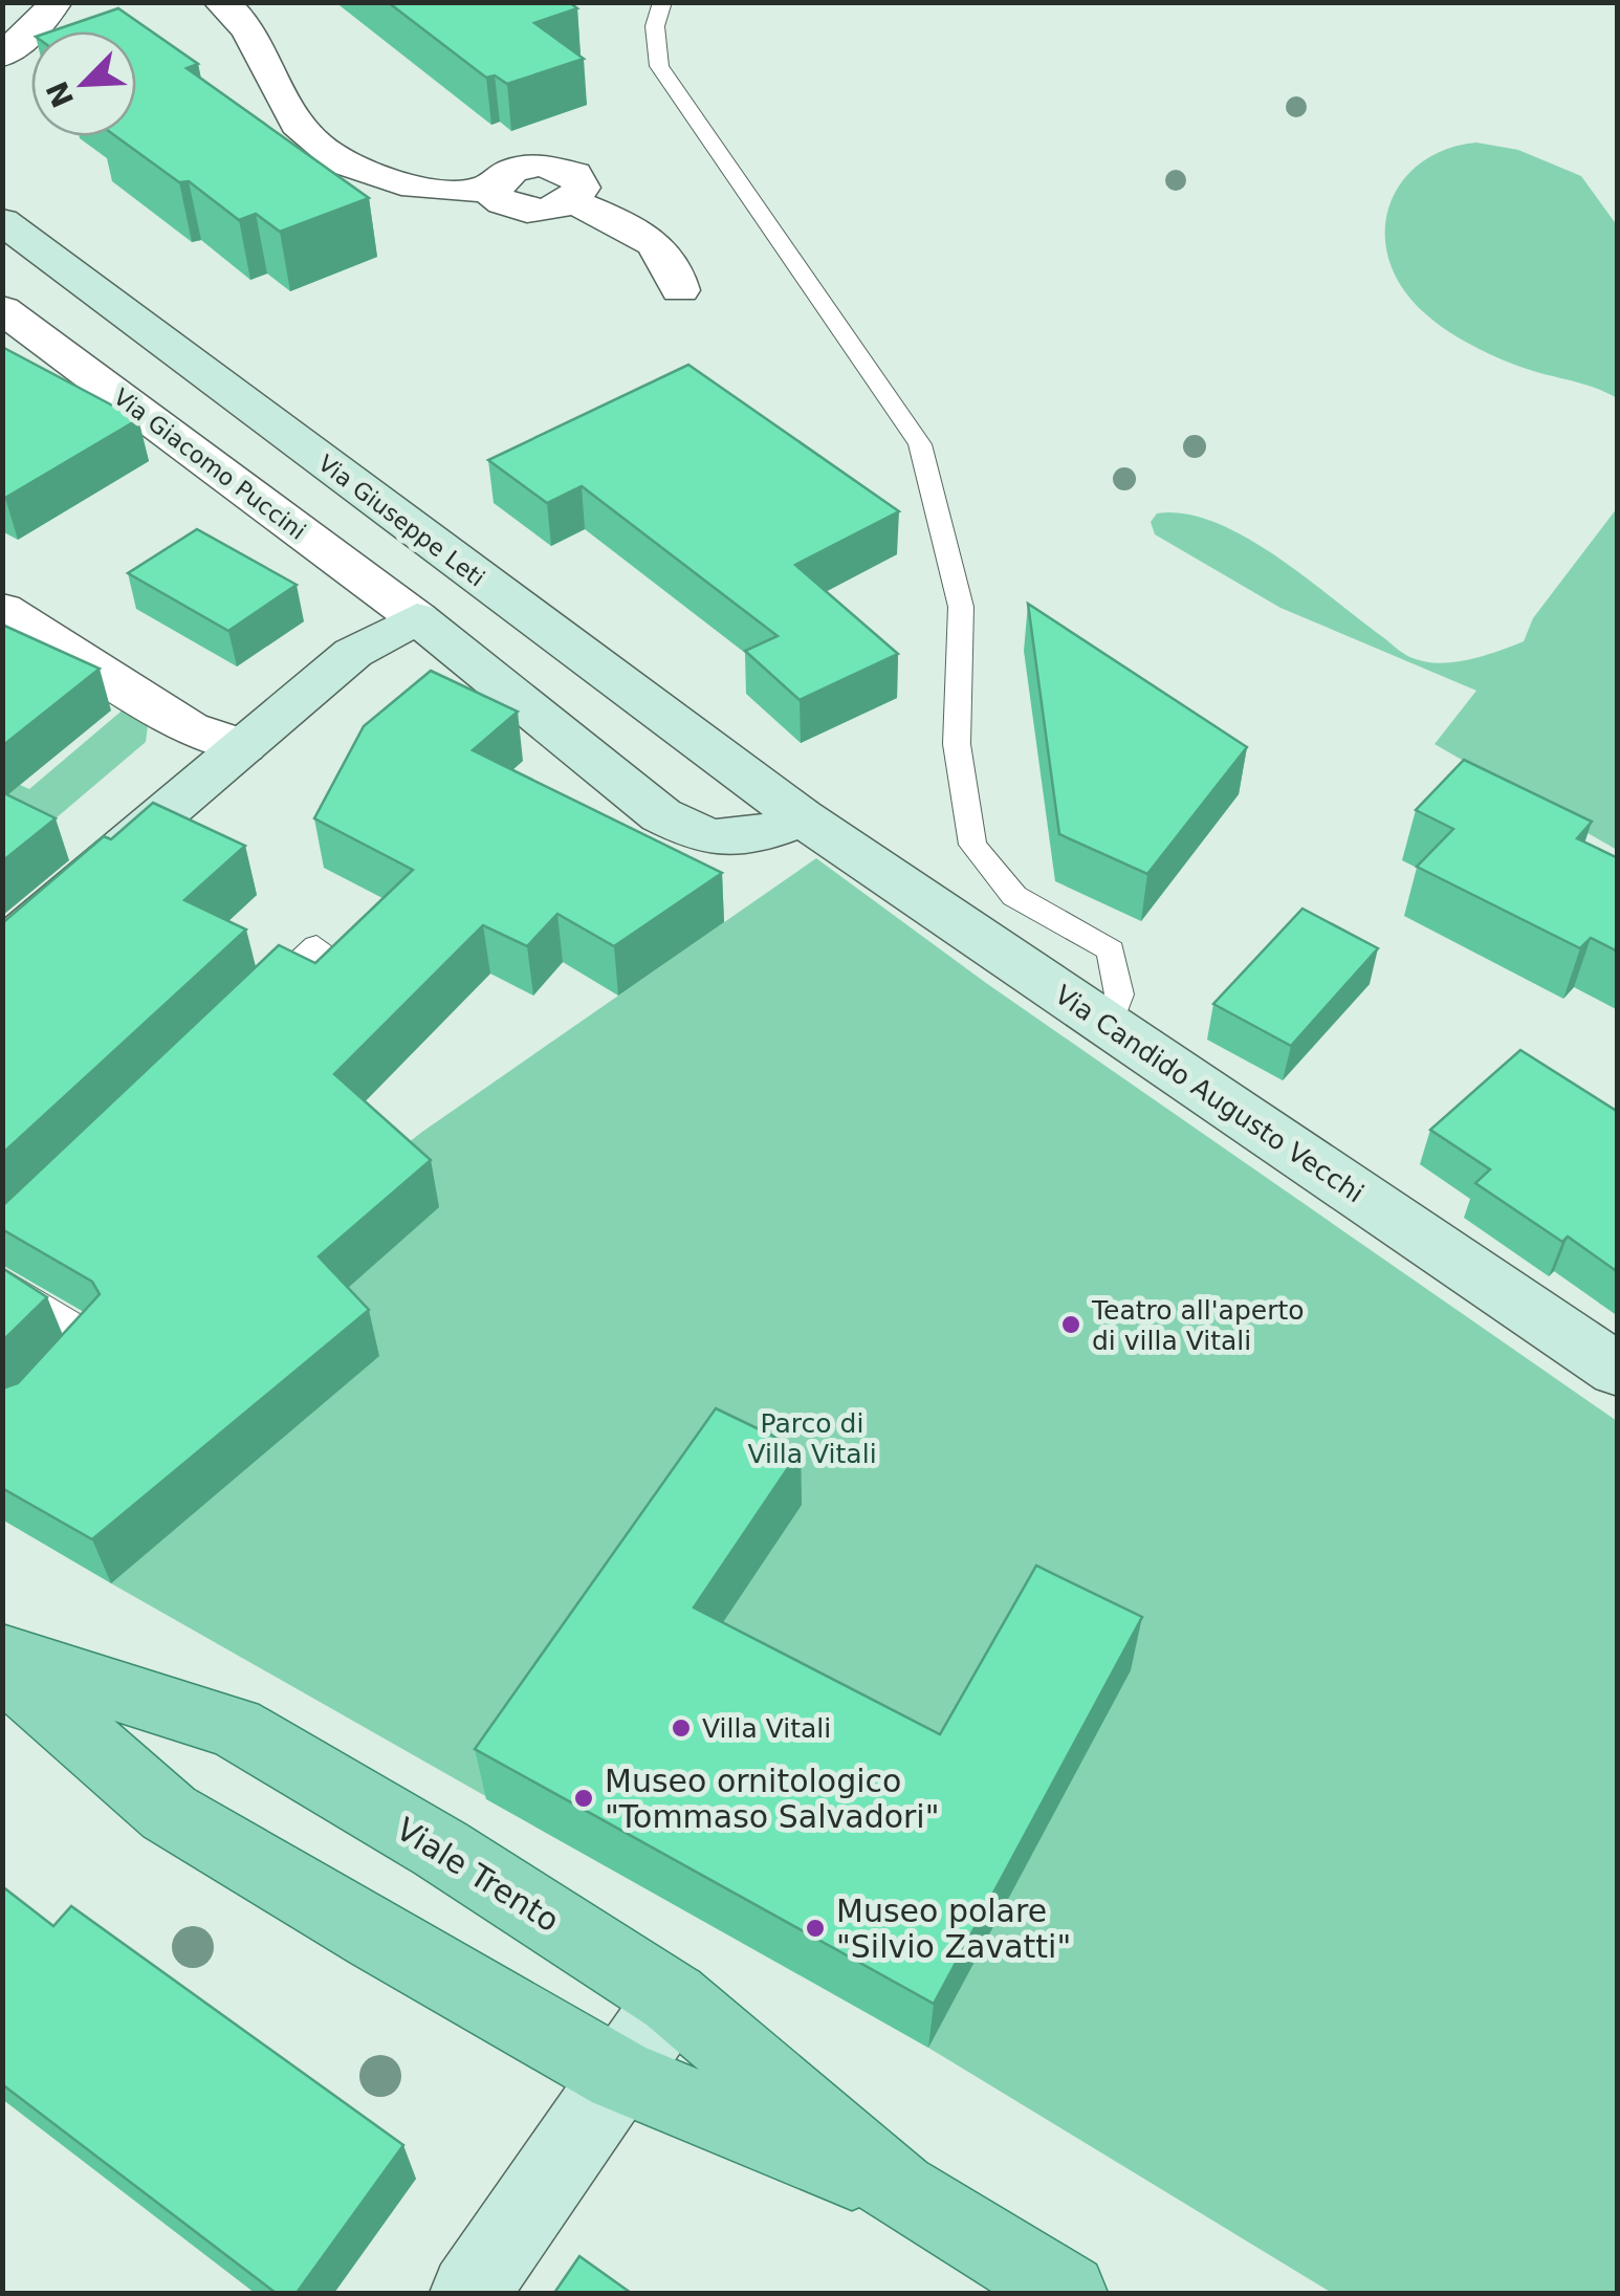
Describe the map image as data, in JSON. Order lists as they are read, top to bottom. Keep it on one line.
{"streets":{"main road":["Via Giuseppe Leti","Via Candido Augusto Vecchi","Viale Trento"],"street":["Via Giacomo Puccini"]},"crossings":[["Via Giuseppe Leti","Via Candido Augusto Vecchi"]],"parks":["Parco di Villa Vitali"],"places":["Teatro all'aperto di villa Vitali","Villa Vitali","Museo ornitologico \"Tommaso Salvadori\"","Museo polare \"Silvio Zavatti\""],"north":"bottom left"}
